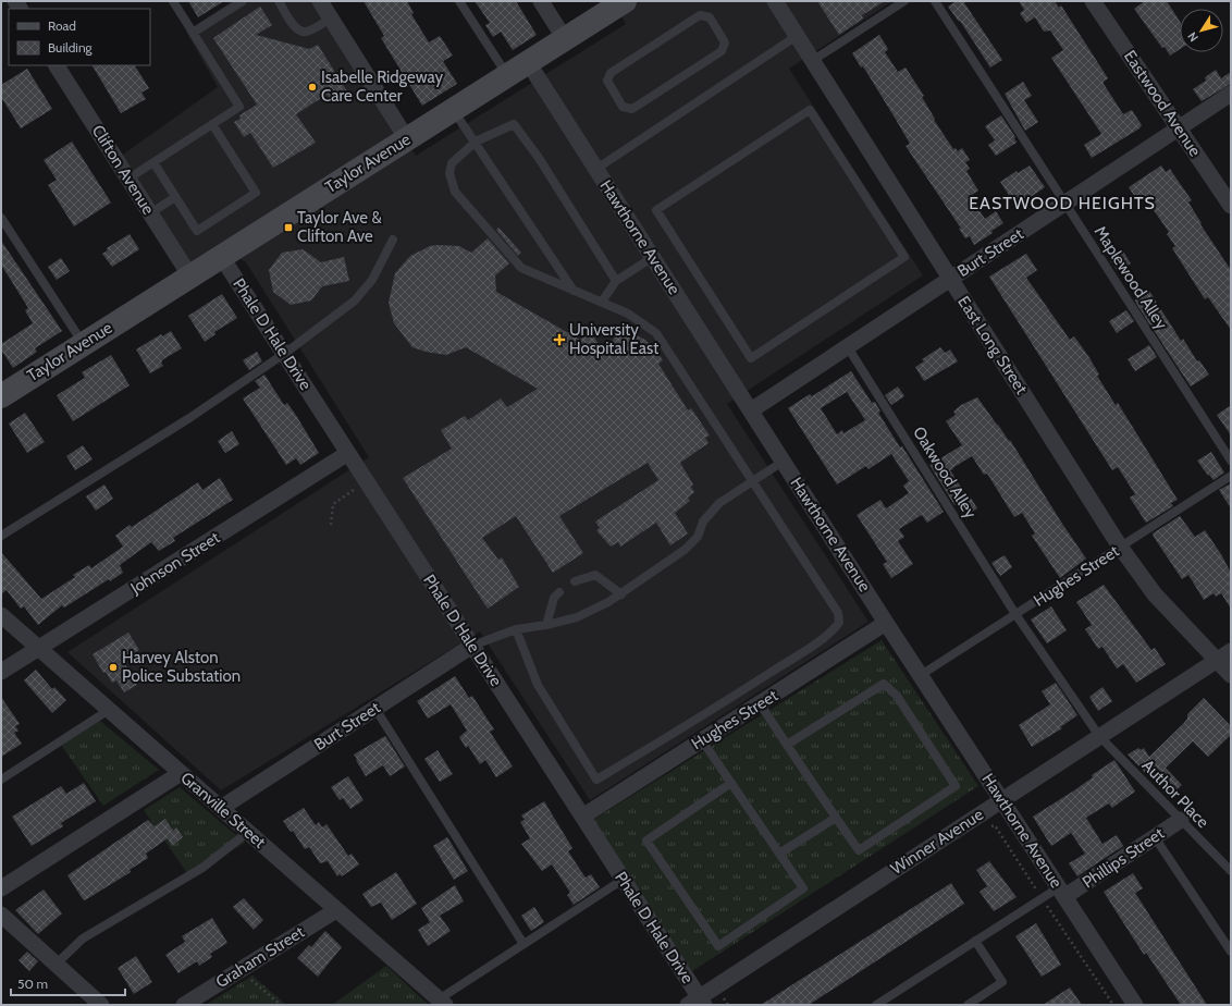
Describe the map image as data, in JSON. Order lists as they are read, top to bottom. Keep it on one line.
{"streets":{"main road":["Taylor Avenue"],"street":["Eastwood Avenue","Clifton Avenue","Hawthorne Avenue","Burt Street","Phale D Hale Drive","East Long Street","Johnson Street","Hughes Street","Granville Street","Winner Avenue","Phillips Street","Graham Street"],"lane":["Maplewood Alley","Oakwood Alley","Author Place"]},"crossings":[["Eastwood Avenue","Burt Street"],["Taylor Avenue","Clifton Avenue"],["Taylor Avenue","Hawthorne Avenue"],["Taylor Avenue","Phale D Hale Drive"],["Hawthorne Avenue","Burt Street"],["Hawthorne Avenue","Hughes Street"],["Hawthorne Avenue","Winner Avenue"],["Hawthorne Avenue","Phillips Street"],["Burt Street","Maplewood Alley"],["Burt Street","Phale D Hale Drive"],["Burt Street","East Long Street"],["Burt Street","Oakwood Alley"],["Burt Street","Granville Street"],["Phale D Hale Drive","Johnson Street"],["Phale D Hale Drive","Hughes Street"],["Phale D Hale Drive","Winner Avenue"],["East Long Street","Hughes Street"],["East Long Street","Winner Avenue"],["Oakwood Alley","Hughes Street"],["Oakwood Alley","Author Place"],["Oakwood Alley","Winner Avenue"],["Johnson Street","Granville Street"],["Author Place","Winner Avenue"],["Author Place","Phillips Street"],["Granville Street","Graham Street"]],"districts":["EASTWOOD HEIGHTS"],"places":{"other":["Isabelle Ridgeway Care Center","Harvey Alston Police Substation"],"transit":["Taylor Ave & Clifton Ave"],"health":["University Hospital East"]},"legend":["Road","Building"],"scale_bar":"50 m","north":"bottom left"}
